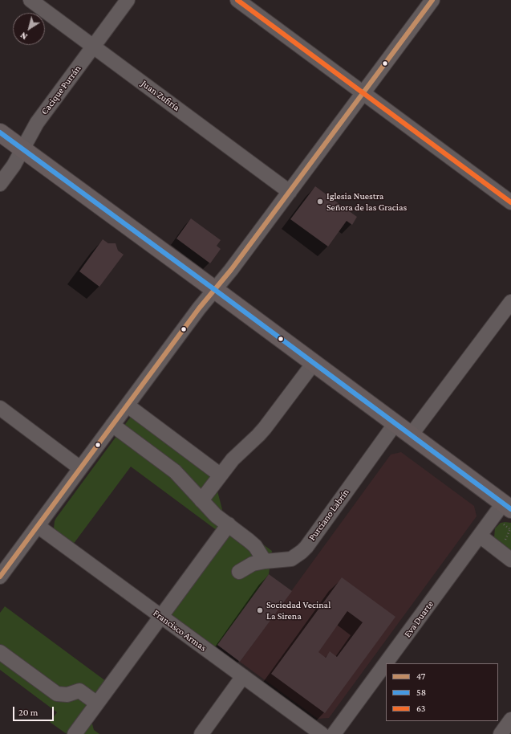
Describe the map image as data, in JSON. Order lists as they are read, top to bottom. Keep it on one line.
{"streets":{"street":["Cacique Purrán","Juan Zufiría","Purciano Labrín","Eva Duarte","Francisco Armas"]},"crossings":[["Cacique Purrán","Juan Zufiría"]],"places":["Iglesia Nuestra Señora de las Gracias","Sociedad Vecinal La Sirena"],"lines":["transit line 47","transit line 63","transit line 58"],"legend":["47","58","63"],"scale_bar":"20 m","north":"bottom left"}
